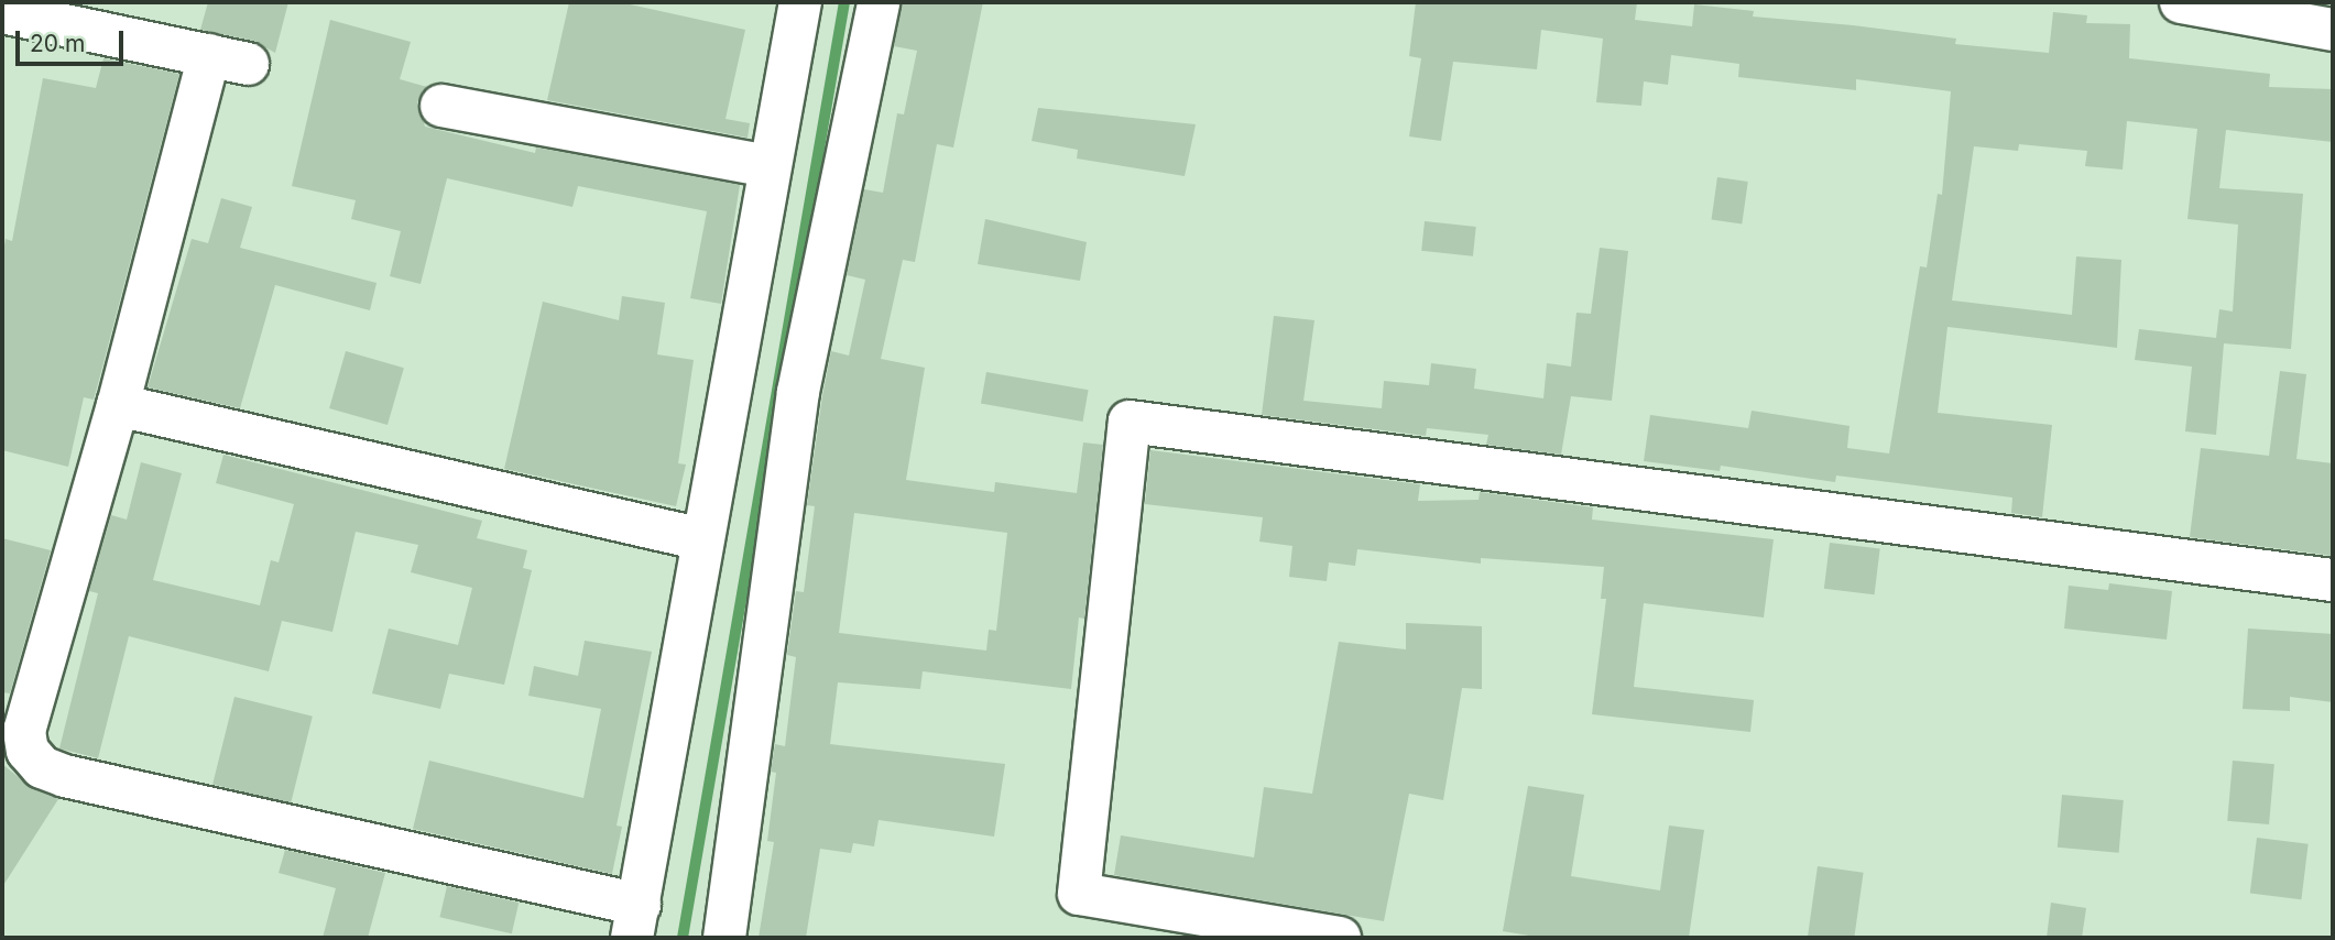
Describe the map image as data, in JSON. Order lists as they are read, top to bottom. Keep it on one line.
{"scale_bar":"20 m"}
